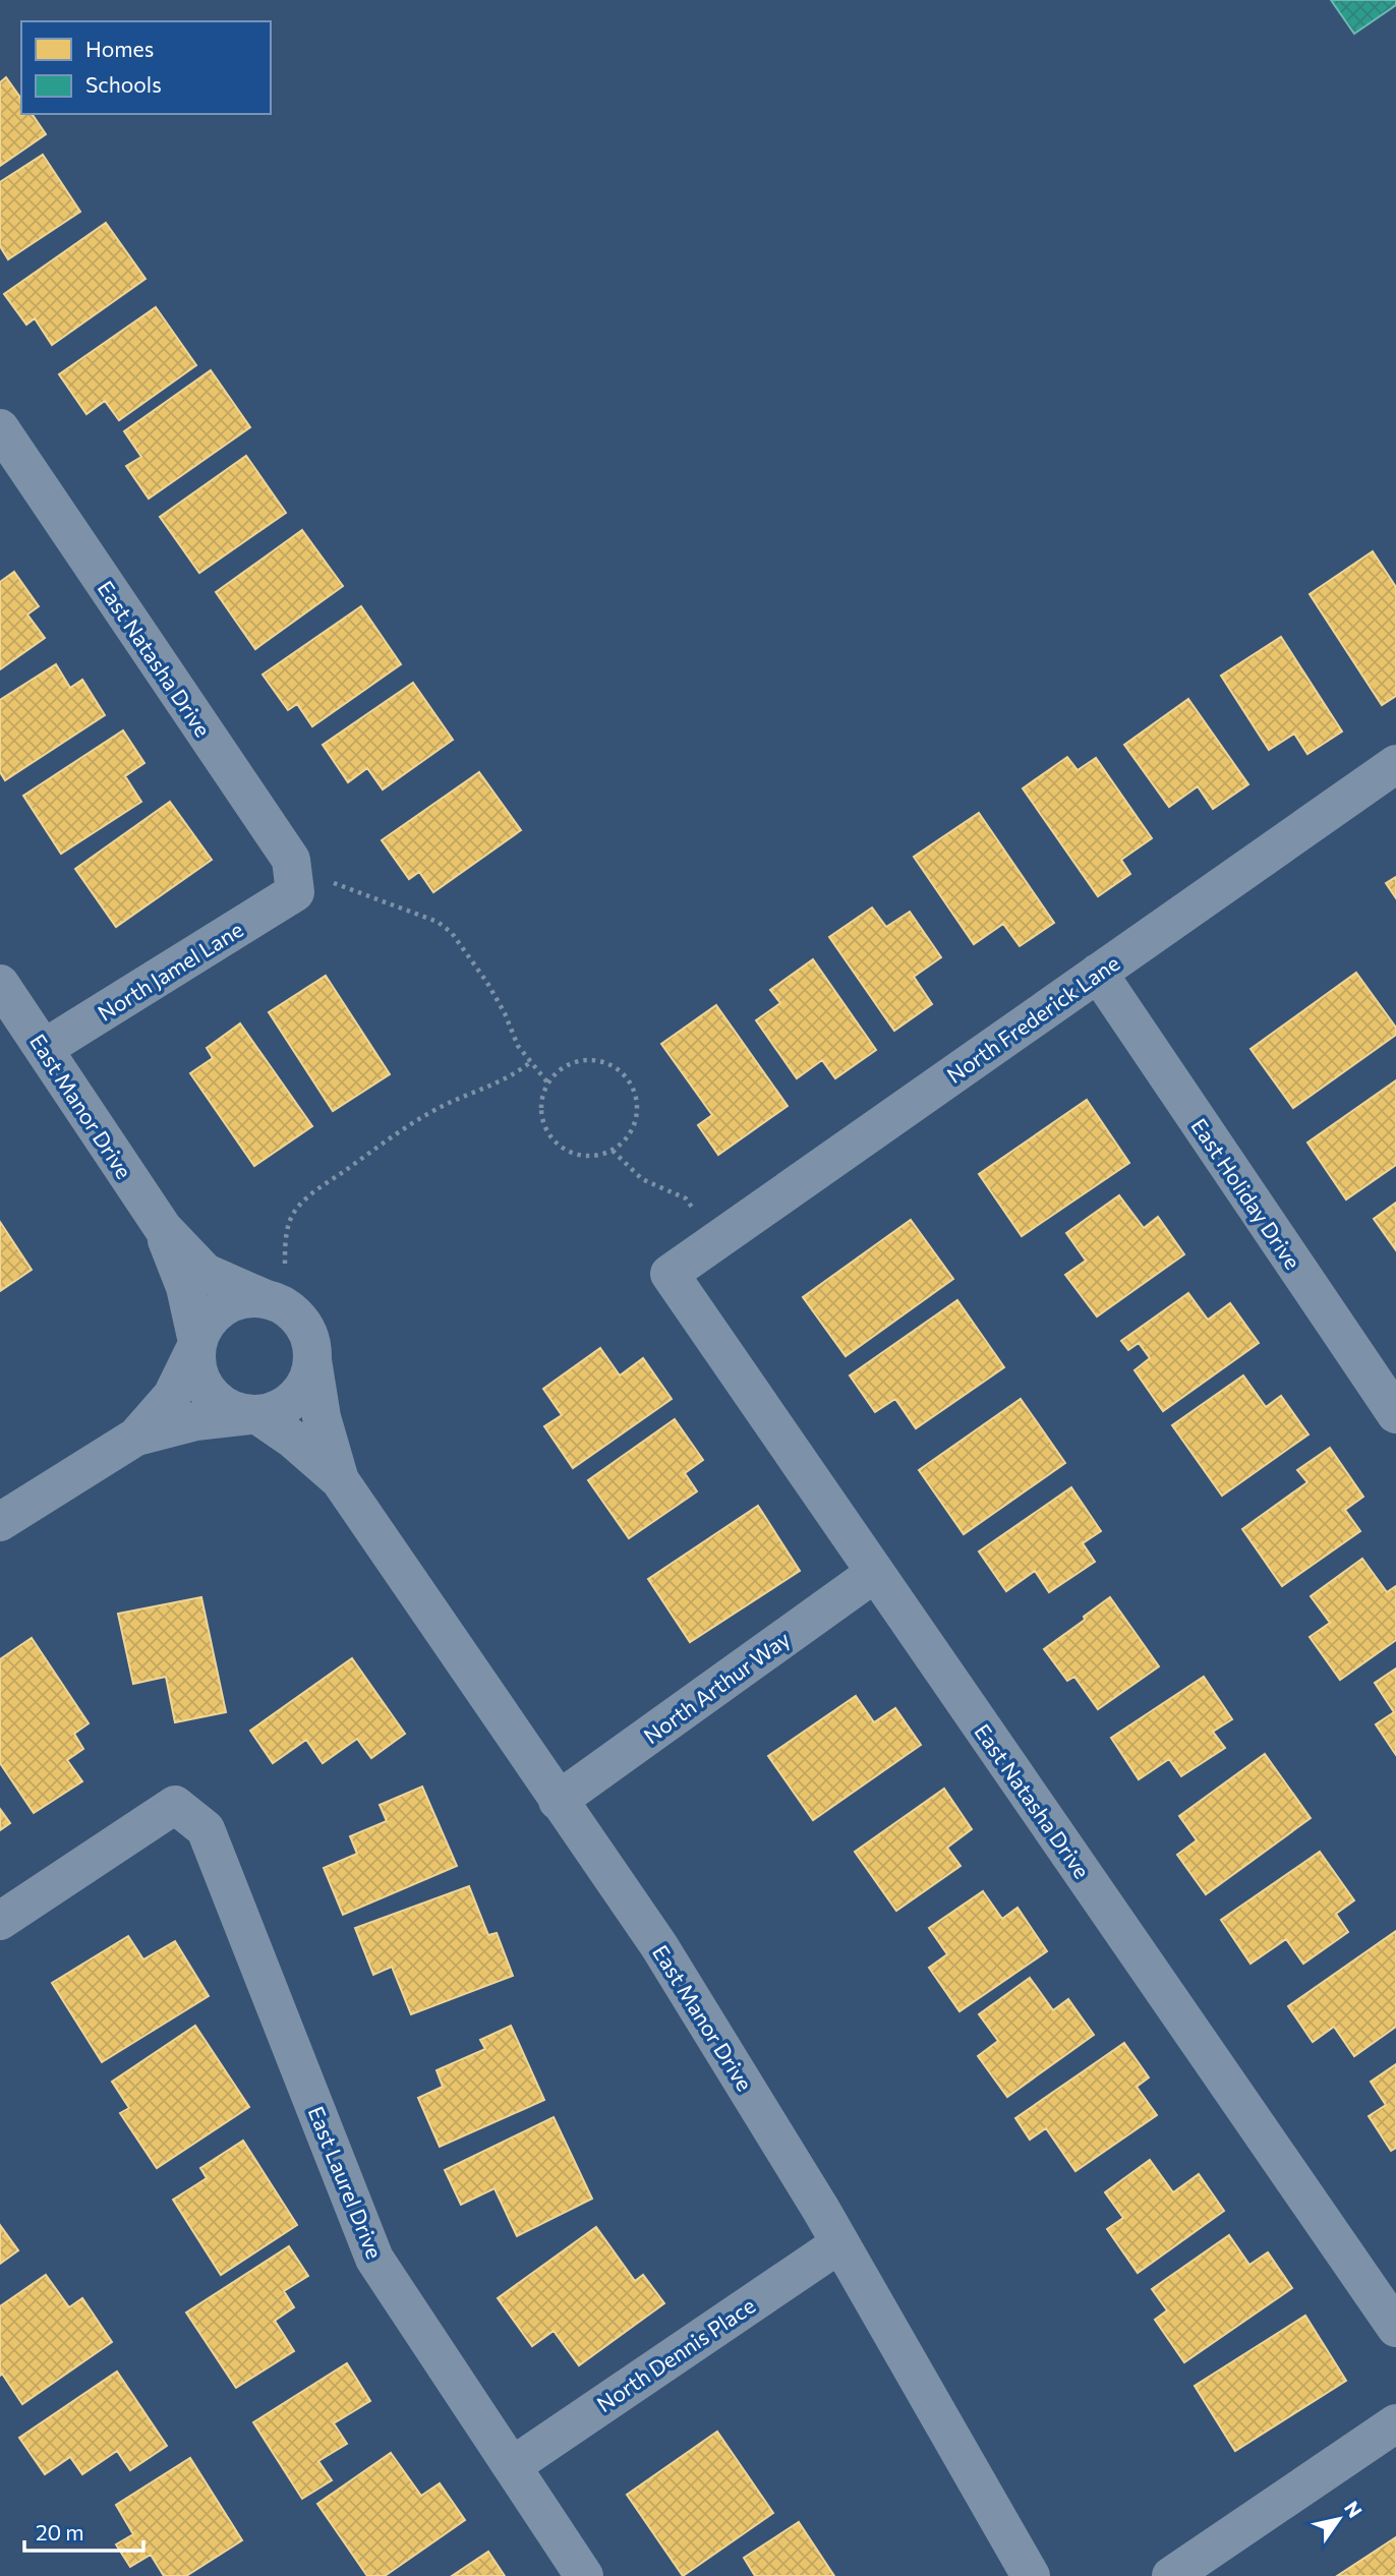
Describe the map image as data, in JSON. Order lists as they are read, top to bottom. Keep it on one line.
{"streets":{"street":["East Natasha Drive","North Jamel Lane","North Frederick Lane","East Manor Drive","East Holiday Drive","North Arthur Way","East Laurel Drive","North Dennis Place"]},"crossings":[["East Natasha Drive","North Jamel Lane"],["East Natasha Drive","North Frederick Lane"],["East Natasha Drive","North Arthur Way"],["North Jamel Lane","East Manor Drive"],["North Frederick Lane","East Holiday Drive"],["East Manor Drive","North Arthur Way"],["East Manor Drive","North Dennis Place"],["East Laurel Drive","North Dennis Place"]],"legend":["Homes","Schools"],"scale_bar":"20 m","north":"top right"}
